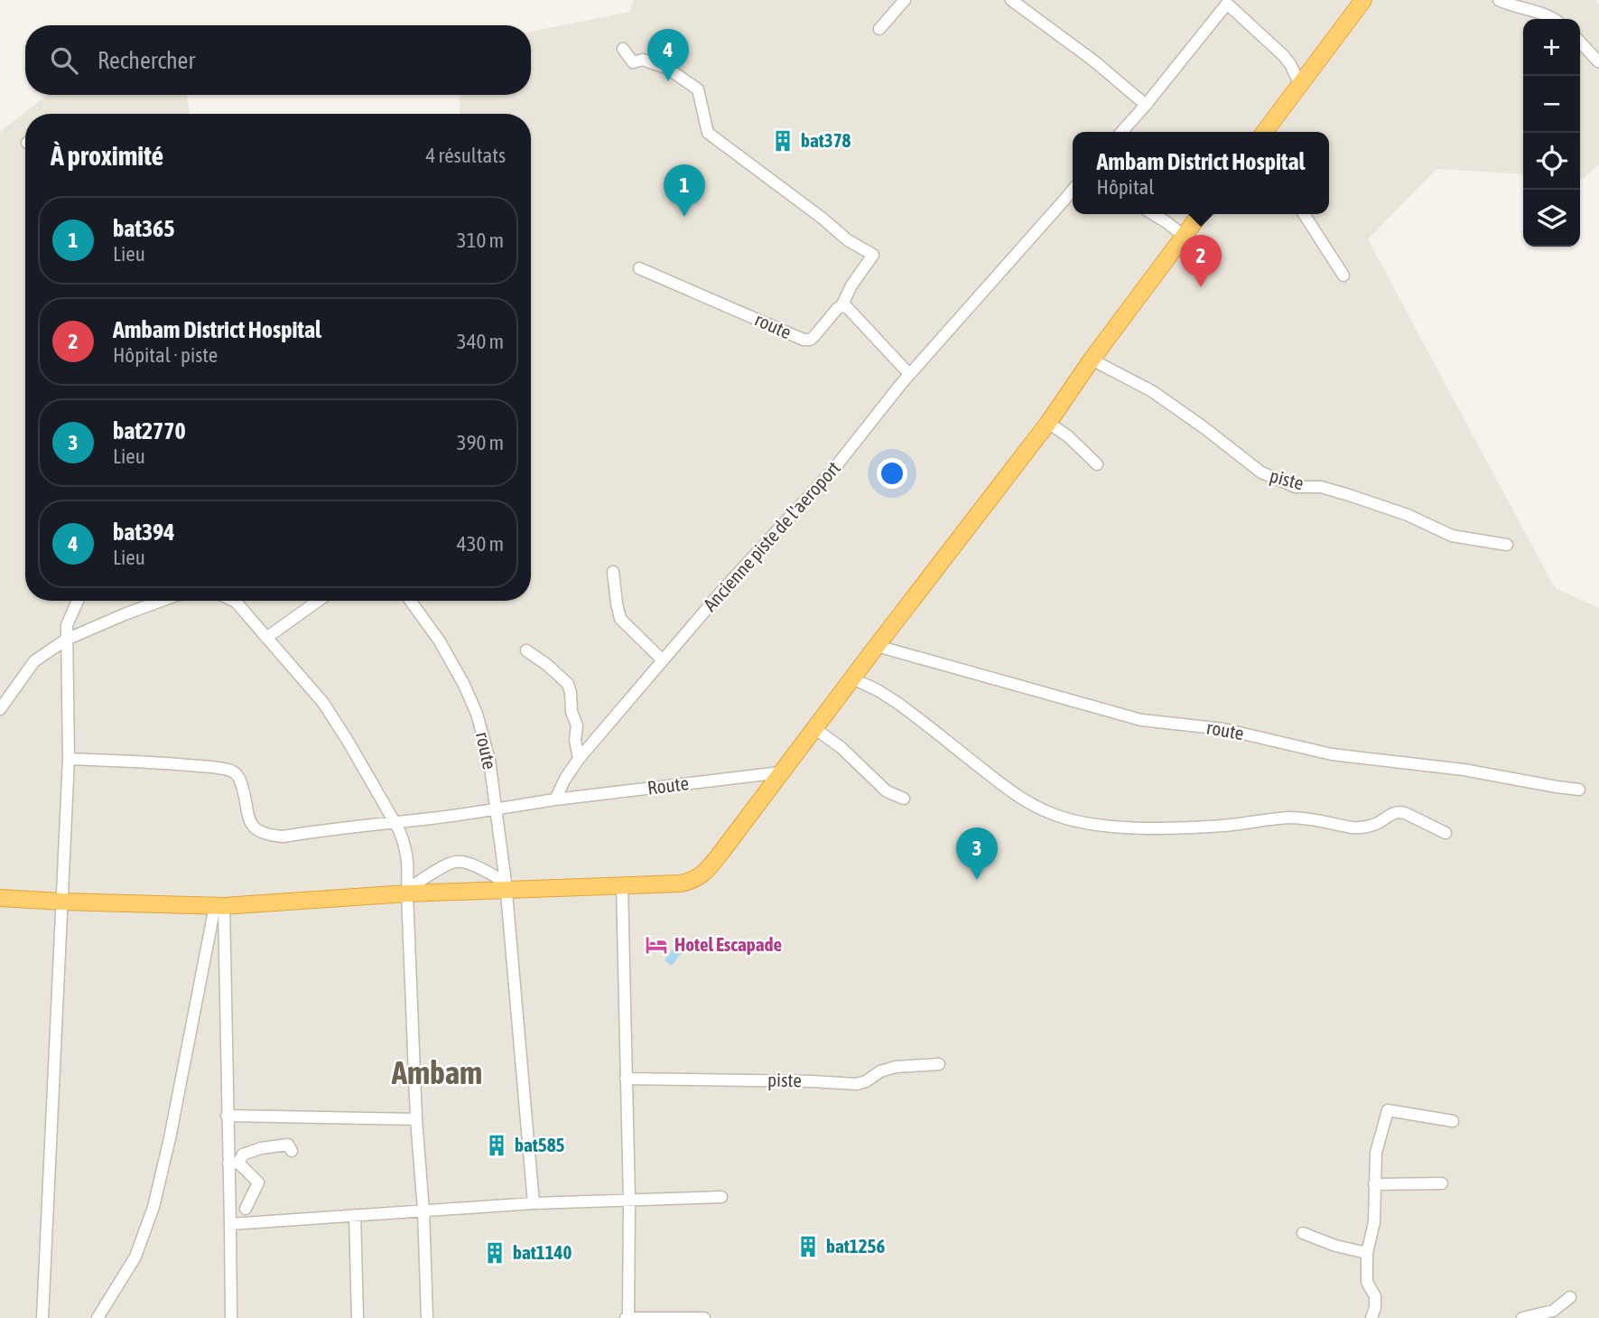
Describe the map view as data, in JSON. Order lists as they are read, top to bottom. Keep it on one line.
{"streets":{"street":["route","piste","Ancienne piste de l'aeroport","Route"]},"crossings":[["Ancienne piste de l'aeroport","Route"]],"districts":["Ambam"],"places":{"building":["bat378","bat585","bat1256","bat1140"],"hotel":["Hotel Escapade"]},"page":{"map_buttons":["+","−"],"search":"Rechercher","pins":["4","1","2","3"],"heading":["À proximité","4 résultats"],"popup":["Ambam District Hospital","Hôpital"],"list":[{"mark":"1","name":"bat365","note":"Lieu","value":"310 m"},{"mark":"2","name":"Ambam District Hospital","note":"Hôpital · piste","value":"340 m"},{"mark":"3","name":"bat2770","note":"Lieu","value":"390 m"},{"mark":"4","name":"bat394","note":"Lieu","value":"430 m"}]}}
